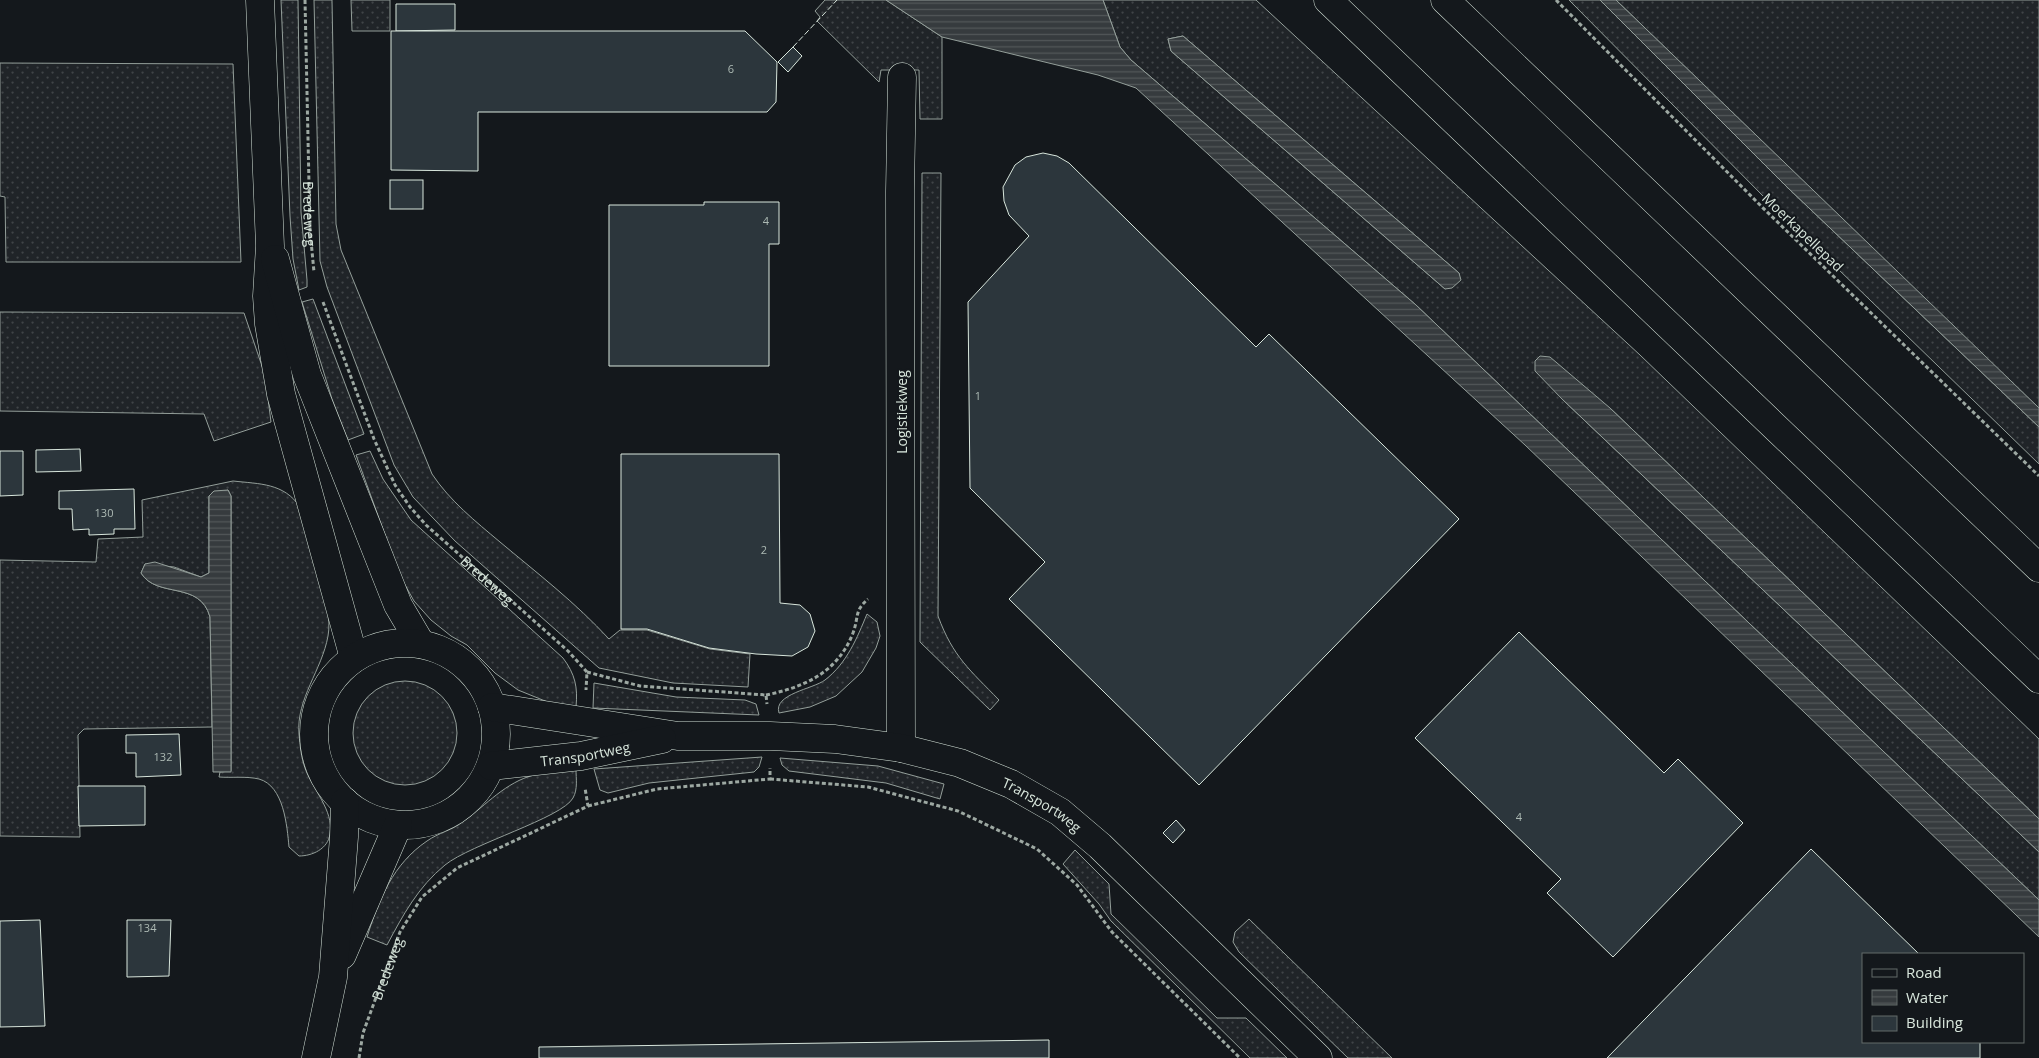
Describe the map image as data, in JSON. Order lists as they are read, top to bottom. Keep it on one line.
{"streets":{"main road":["Logistiekweg","Transportweg"],"path":["Bredeweg","Moerkapellepad"]},"crossings":[["Bredeweg","Transportweg"],["Logistiekweg","Transportweg"]],"house_numbers":["6","4","1","130","2","132","4","134"],"legend":["Road","Water","Building"]}
